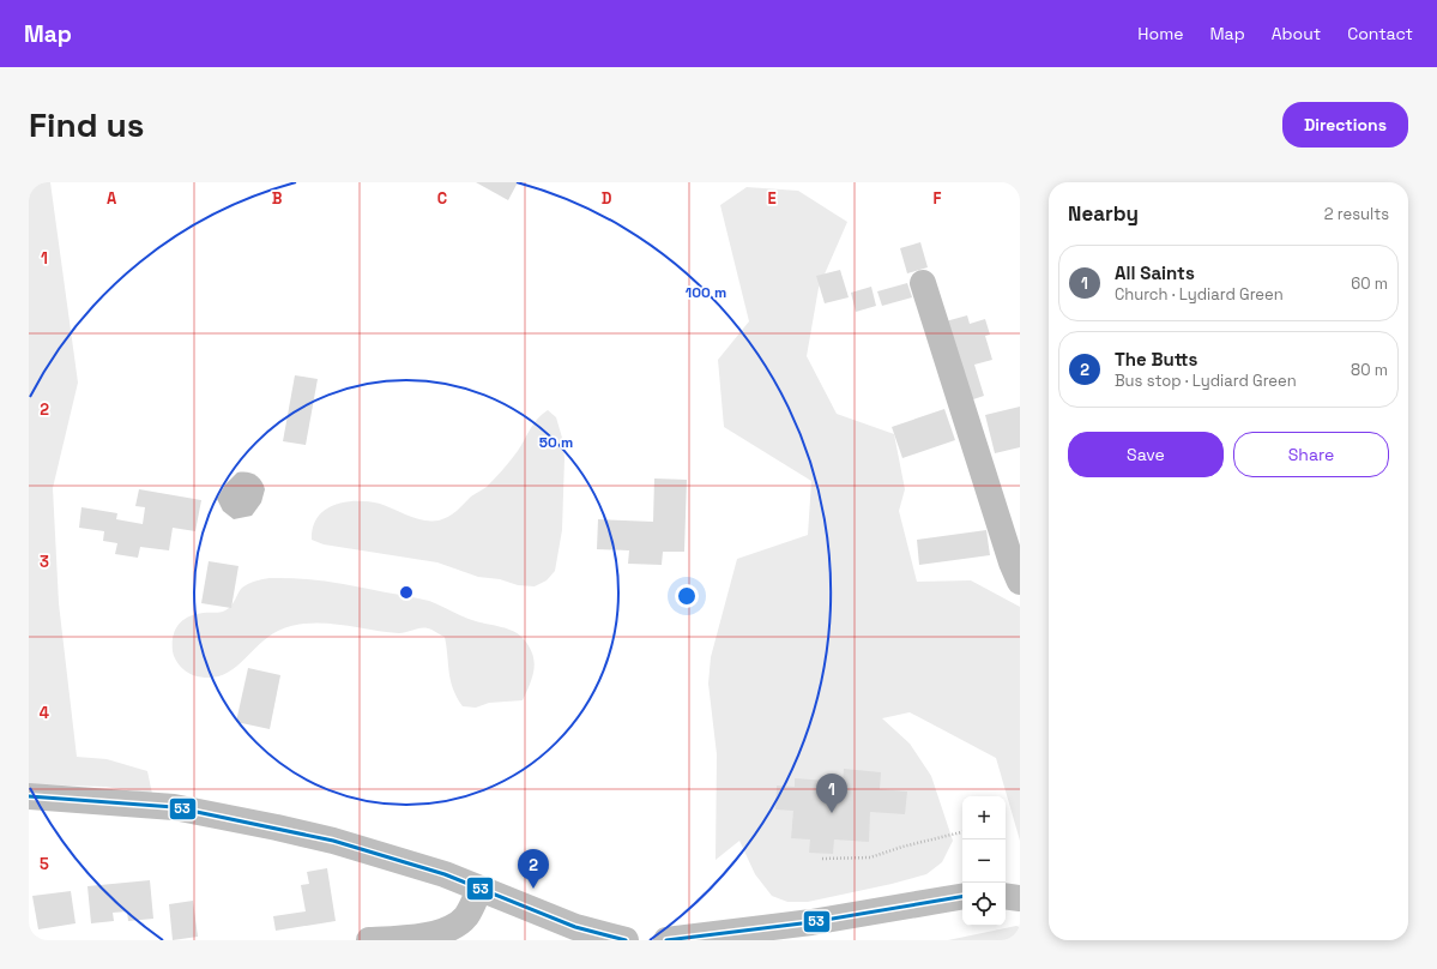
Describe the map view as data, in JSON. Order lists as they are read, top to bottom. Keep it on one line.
{"lines":["transit line 53"],"page":{"header":"Map","nav":["Home","Map","About","Contact"],"buttons":["Directions",["Save","Share"]],"title":"Find us","heading":["Nearby","2 results"],"list":[{"mark":"1","name":"All Saints","note":"Church · Lydiard Green","value":"60 m"},{"mark":"2","name":"The Butts","note":"Bus stop · Lydiard Green","value":"80 m"}],"pins":["1","2"],"map_buttons":["+","−"]},"grid":{"columns":["A","B","C","D","E","F"],"rows":["1","2","3","4","5"]},"rings":["100 m","50 m"]}
